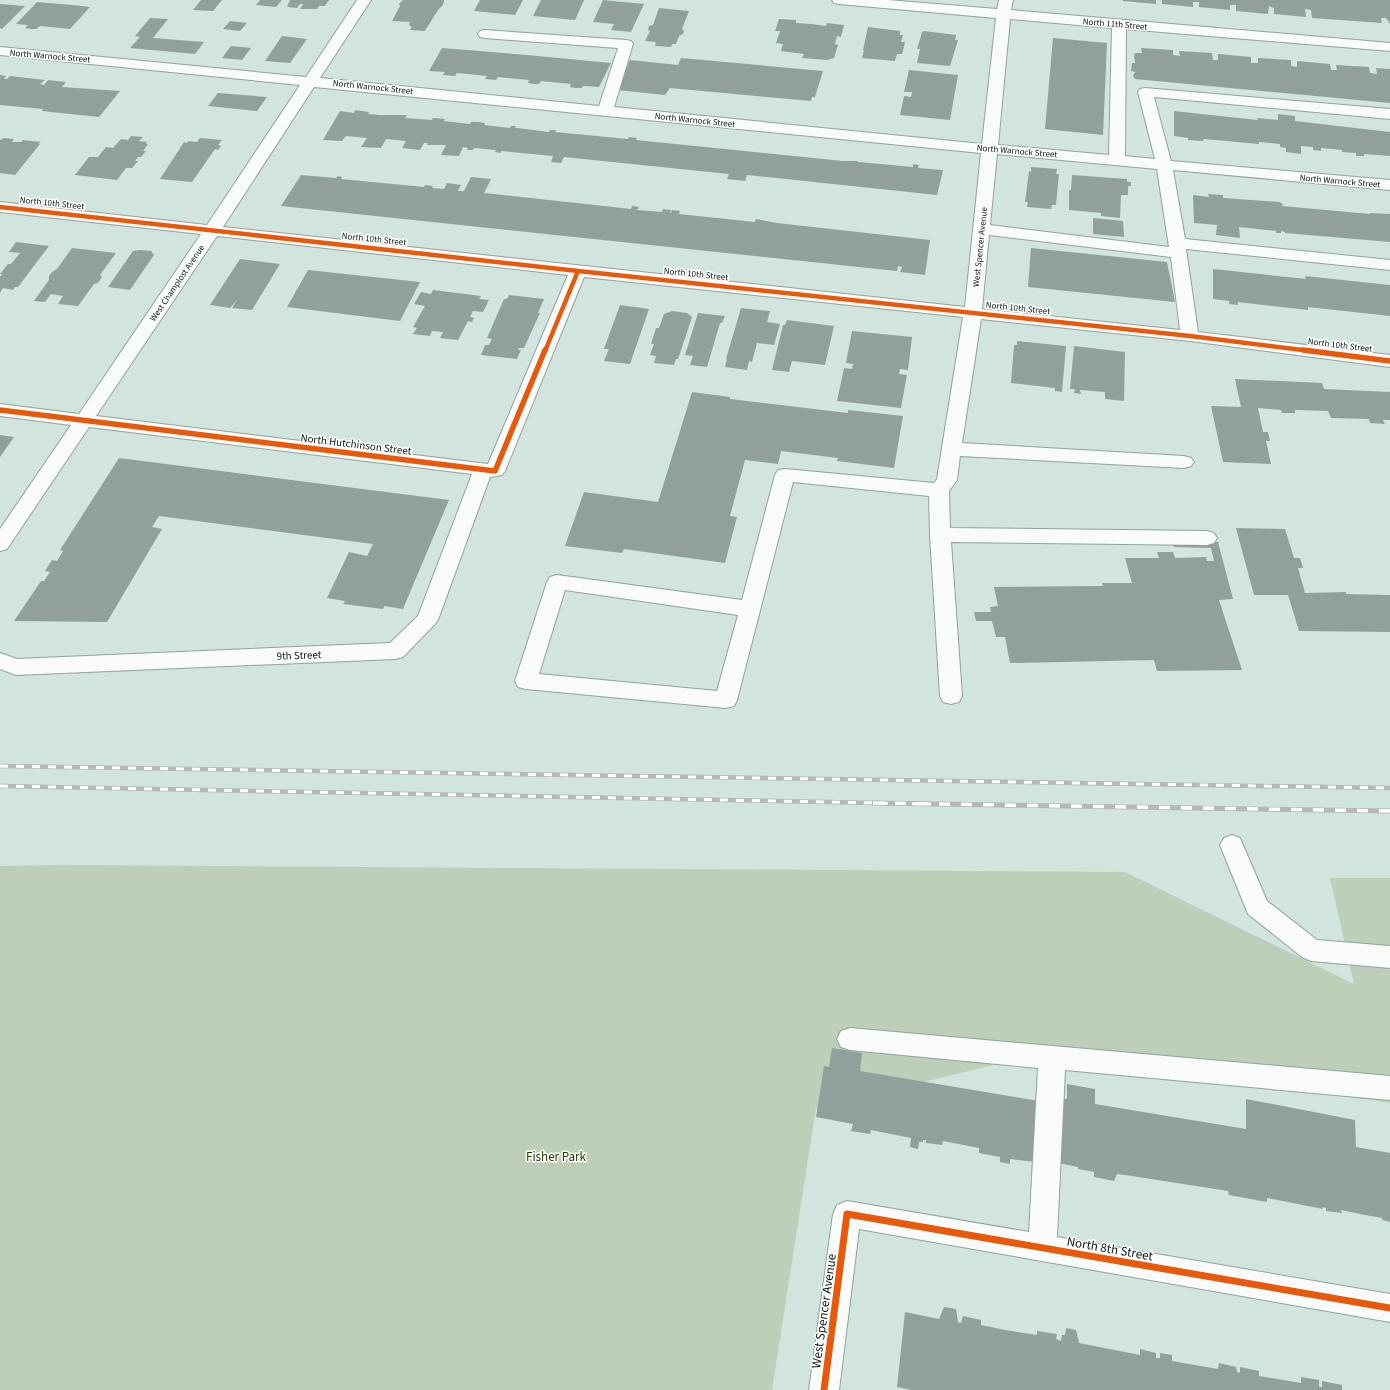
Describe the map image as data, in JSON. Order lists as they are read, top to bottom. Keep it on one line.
{"streets":{"street":["North 11th Street","North Warnock Street","North 10th Street","West Spencer Avenue","West Champlost Avenue","North Hutchinson Street","9th Street","North 8th Street"]},"crossings":[["North 11th Street","West Spencer Avenue"],["North Warnock Street","West Spencer Avenue"],["North Warnock Street","West Champlost Avenue"],["North 10th Street","West Spencer Avenue"],["North 10th Street","West Champlost Avenue"],["North 10th Street","North Hutchinson Street"],["West Spencer Avenue","North 8th Street"],["West Champlost Avenue","North Hutchinson Street"],["North Hutchinson Street","9th Street"]],"parks":["Fisher Park"]}
